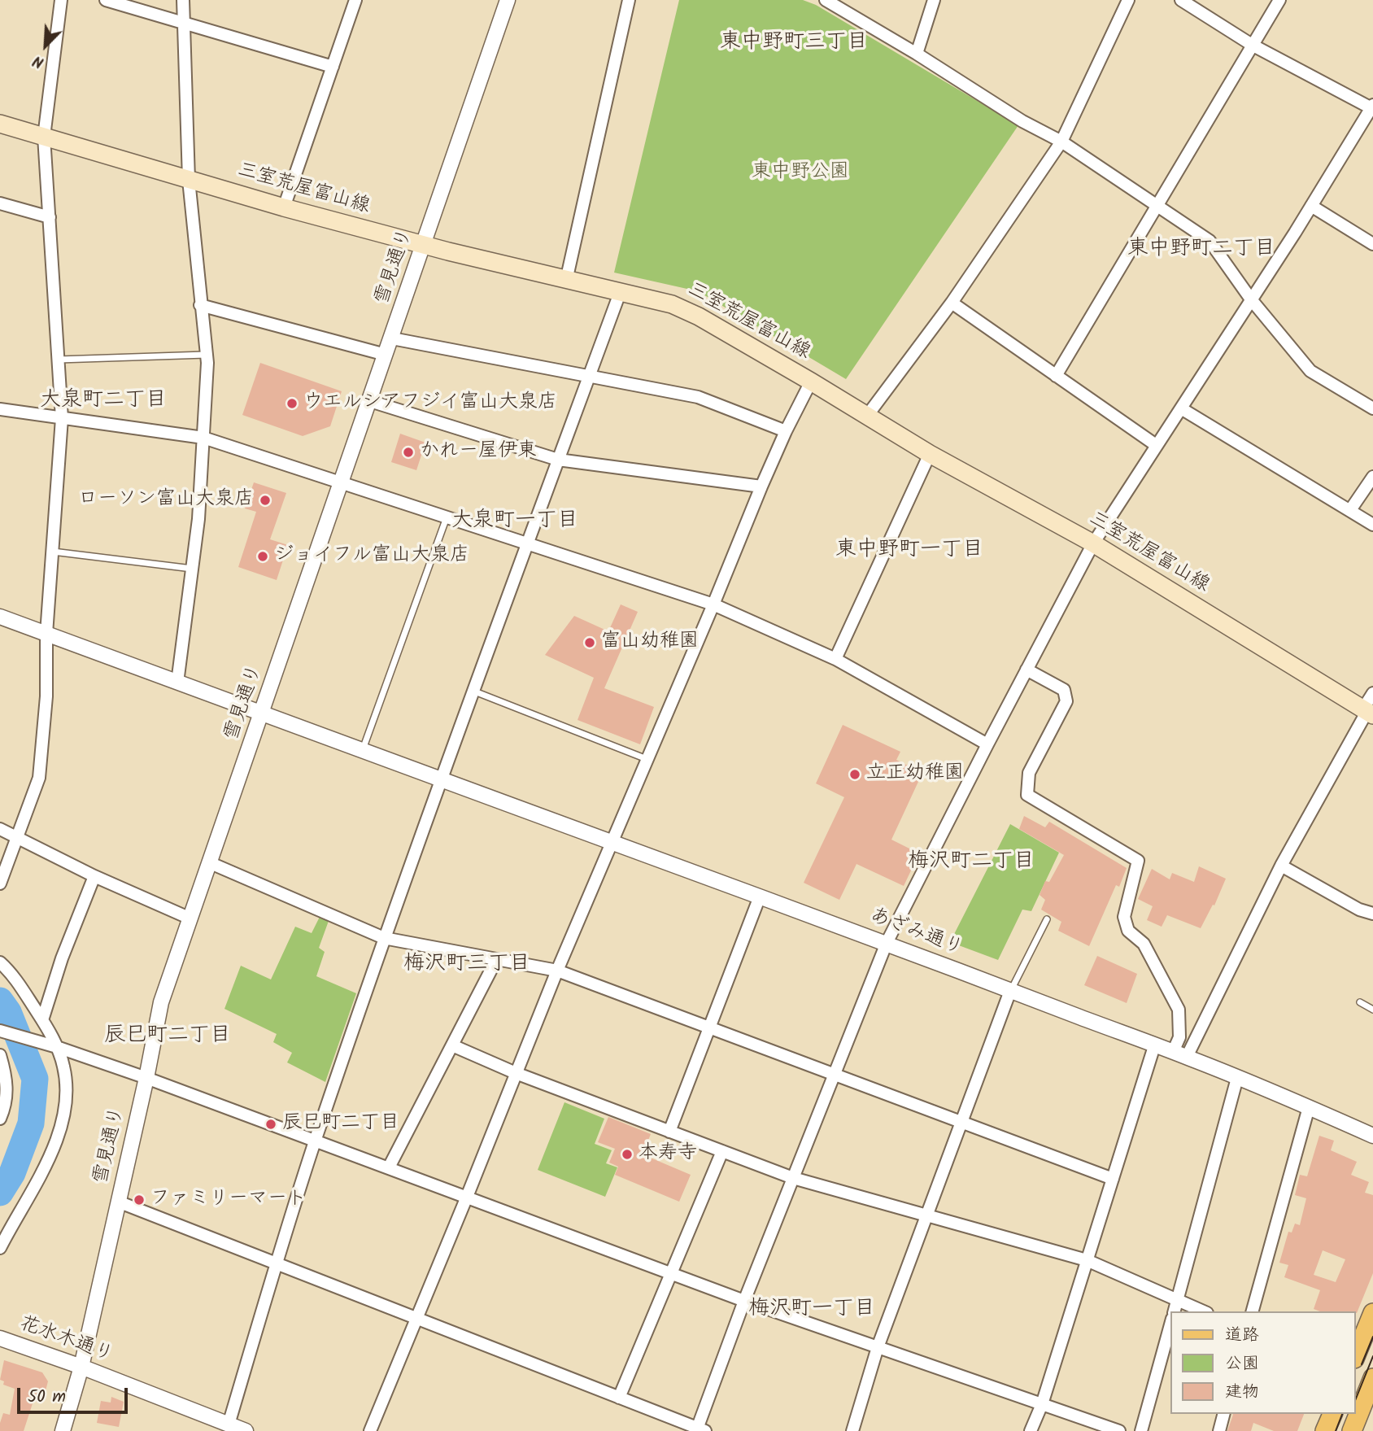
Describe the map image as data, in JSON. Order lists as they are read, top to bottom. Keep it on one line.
{"streets":{"main road":["三室荒屋富山線"],"street":["雪見通り","あざみ通り","花水木通り"]},"crossings":[["三室荒屋富山線","雪見通り"],["雪見通り","あざみ通り"],["雪見通り","花水木通り"]],"districts":["東中野町三丁目","東中野町二丁目","大泉町二丁目","大泉町一丁目","東中野町一丁目","梅沢町二丁目","梅沢町三丁目","辰巳町二丁目","梅沢町一丁目"],"parks":["東中野公園"],"places":["ウエルシアフジイ富山大泉店","かれー屋伊東","ローソン富山大泉店","ジョイフル富山大泉店","富山幼稚園","立正幼稚園","辰巳町二丁目","本寿寺","ファミリーマート"],"legend":["道路","公園","建物"],"scale_bar":"50 m","north":"bottom left"}
